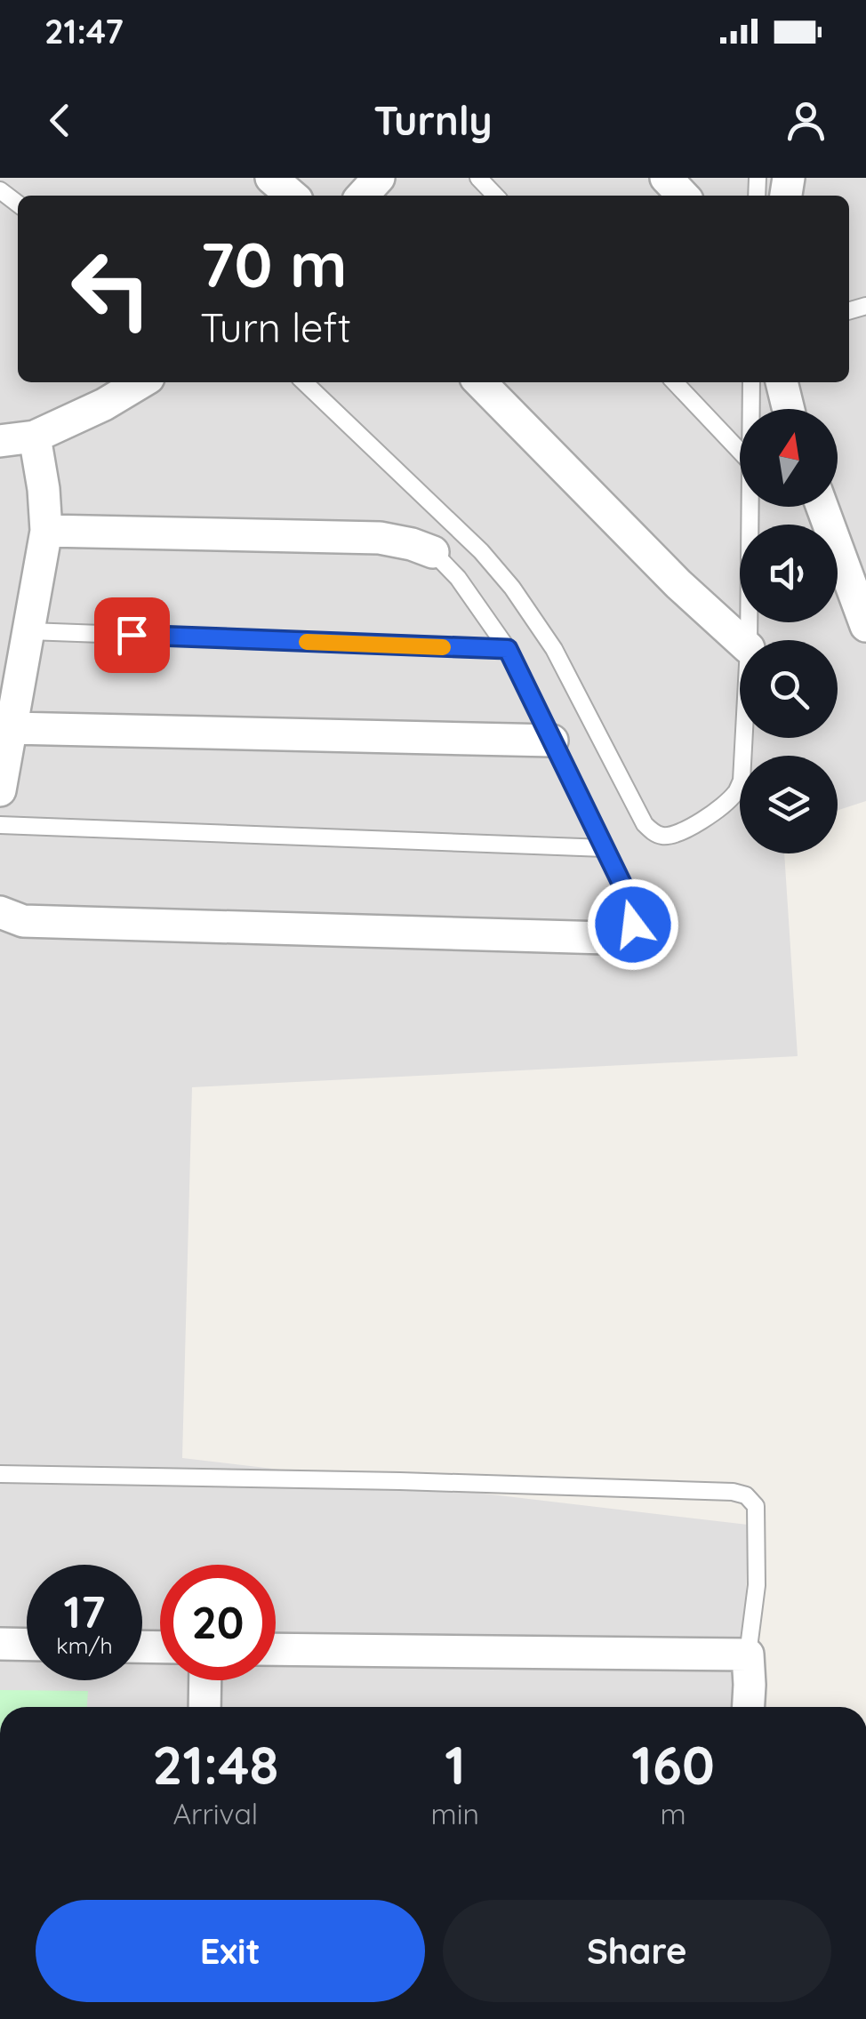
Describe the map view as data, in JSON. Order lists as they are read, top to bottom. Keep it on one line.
{"north":"top","page":{"status":"21:47","header":"Turnly","turn":["70 m","Turn left"],"speed":"17 km/h","limit":"20","eta":["21:48","Arrival","1","min","160","m"],"buttons":["Exit","Share"]}}
